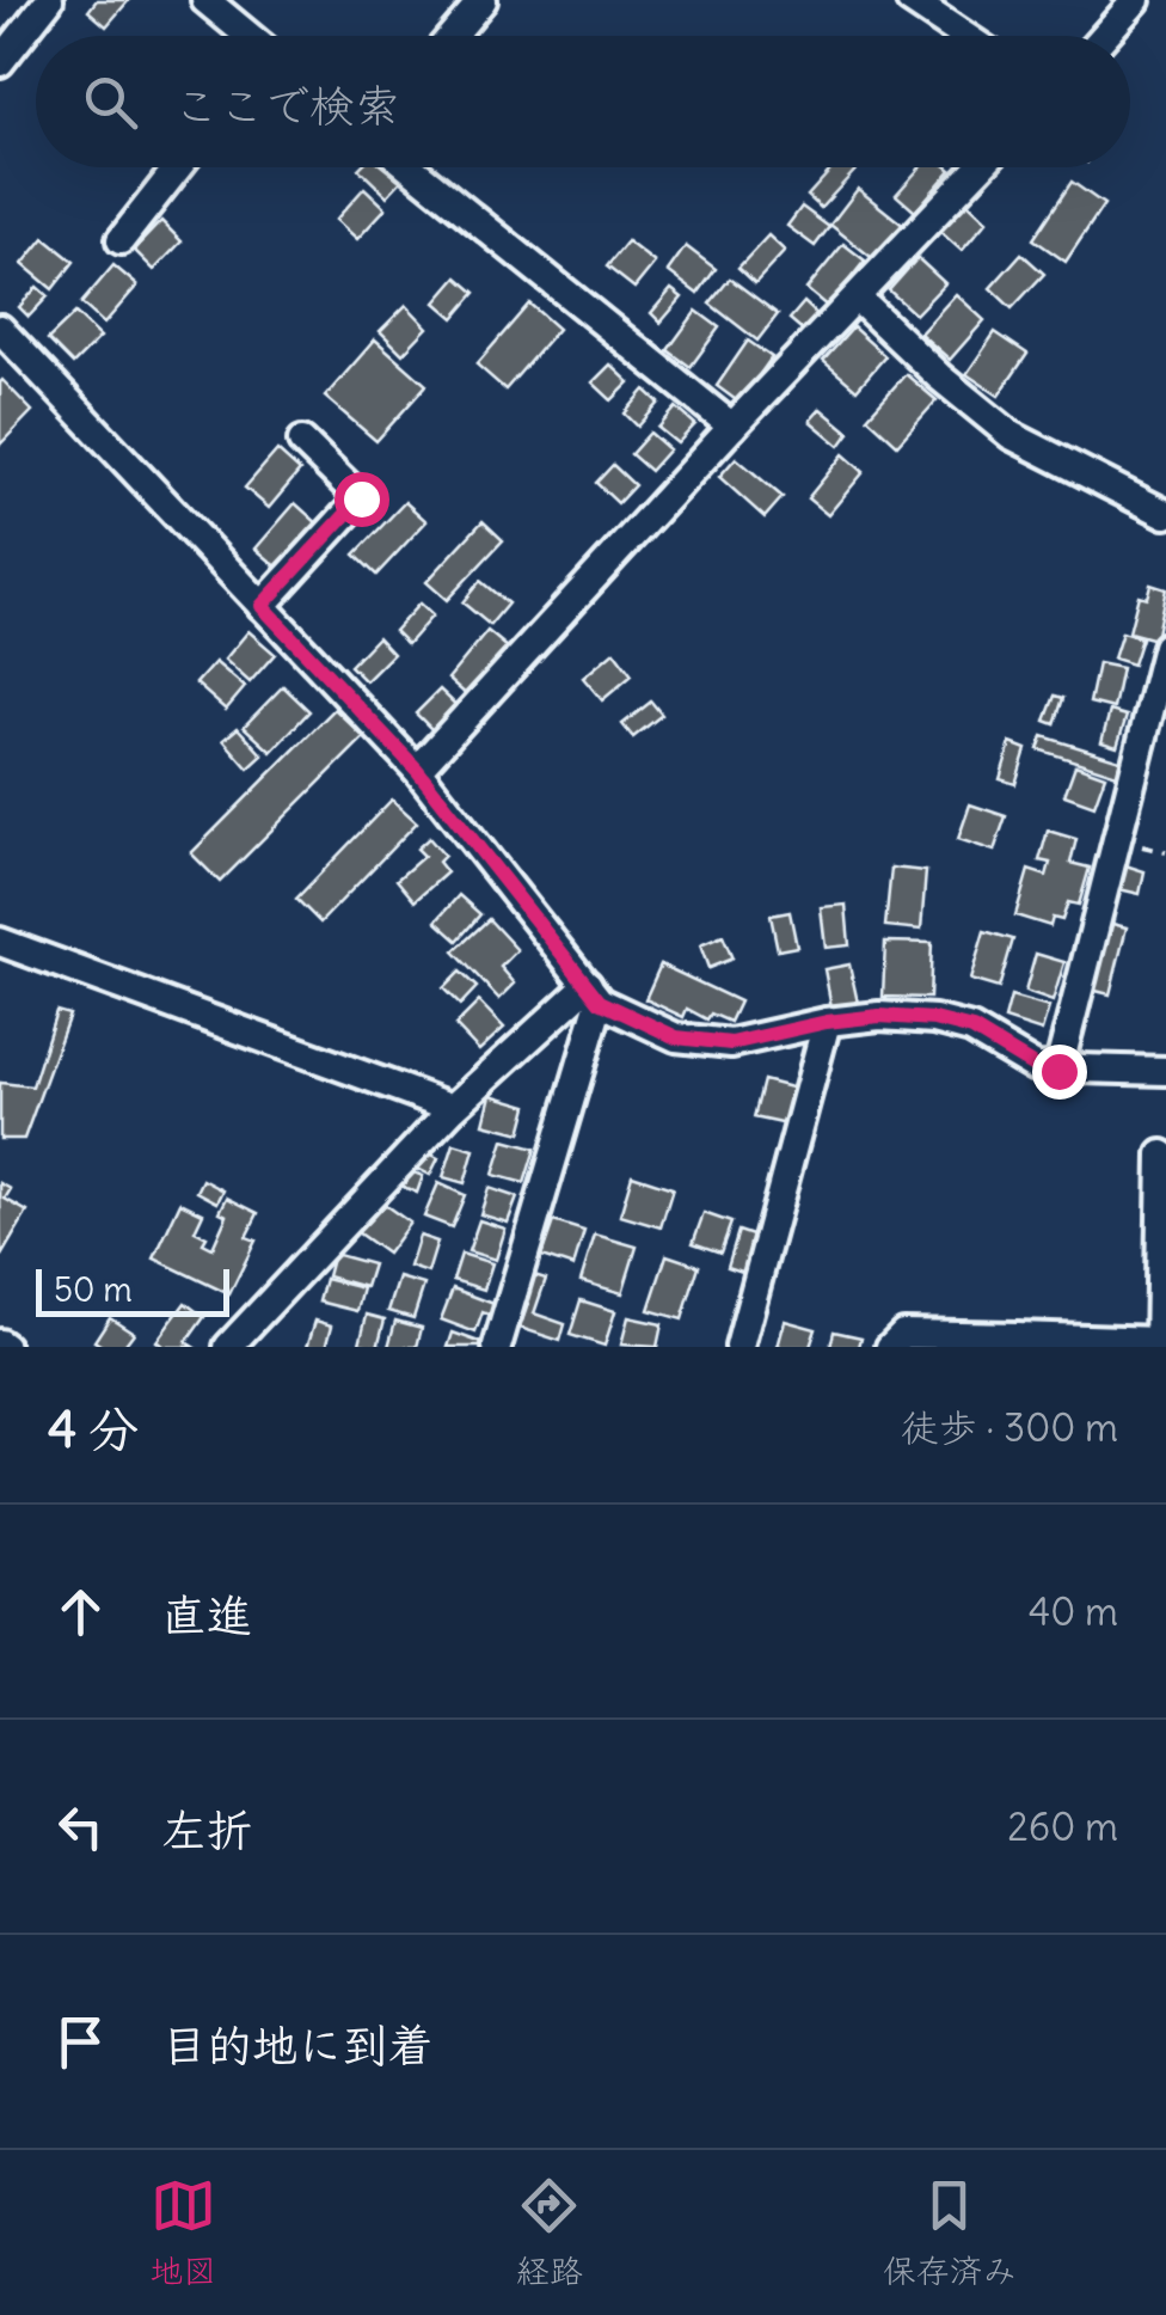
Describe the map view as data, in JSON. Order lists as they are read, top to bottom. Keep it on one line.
{"scale_bar":"50 m","page":{"search":"ここで検索","scale":"50 m","heading":["4 分","徒歩 · 300 m"],"list":[["直進","40 m"],["左折","260 m"],"目的地に到着"],"nav":["地図","経路","保存済み"]}}
